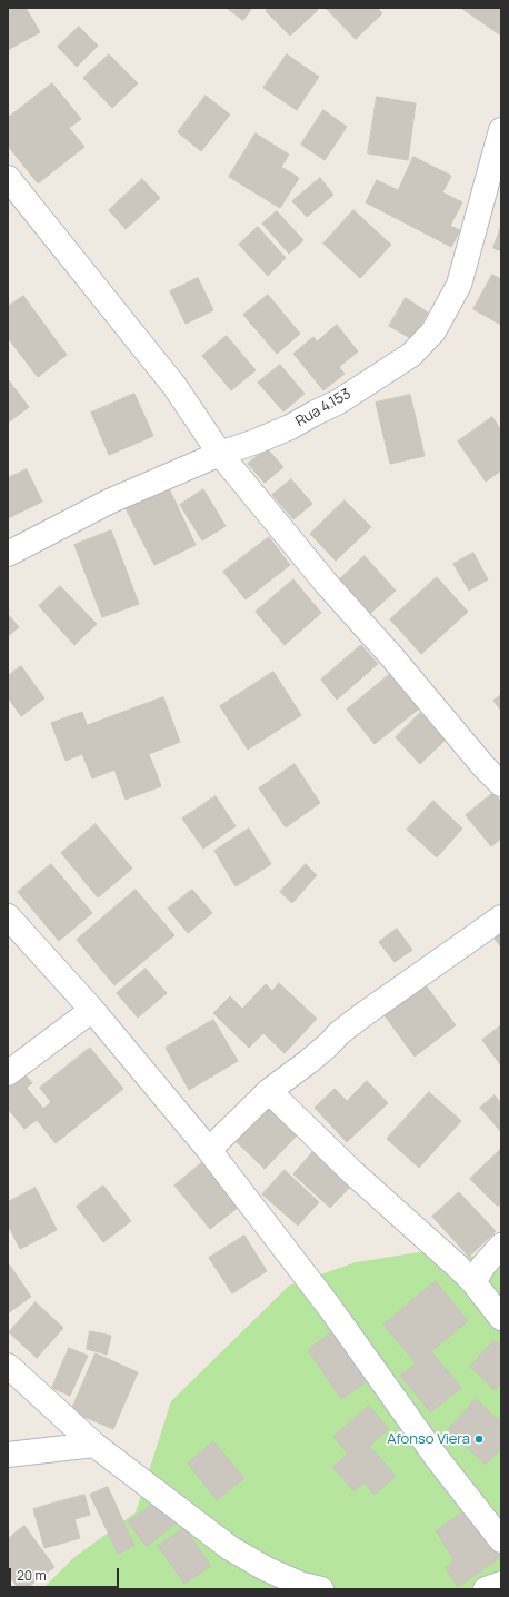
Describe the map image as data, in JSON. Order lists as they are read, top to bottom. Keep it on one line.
{"streets":{"street":["Rua 4.153"]},"places":["Afonso Viera"],"scale_bar":"20 m"}
